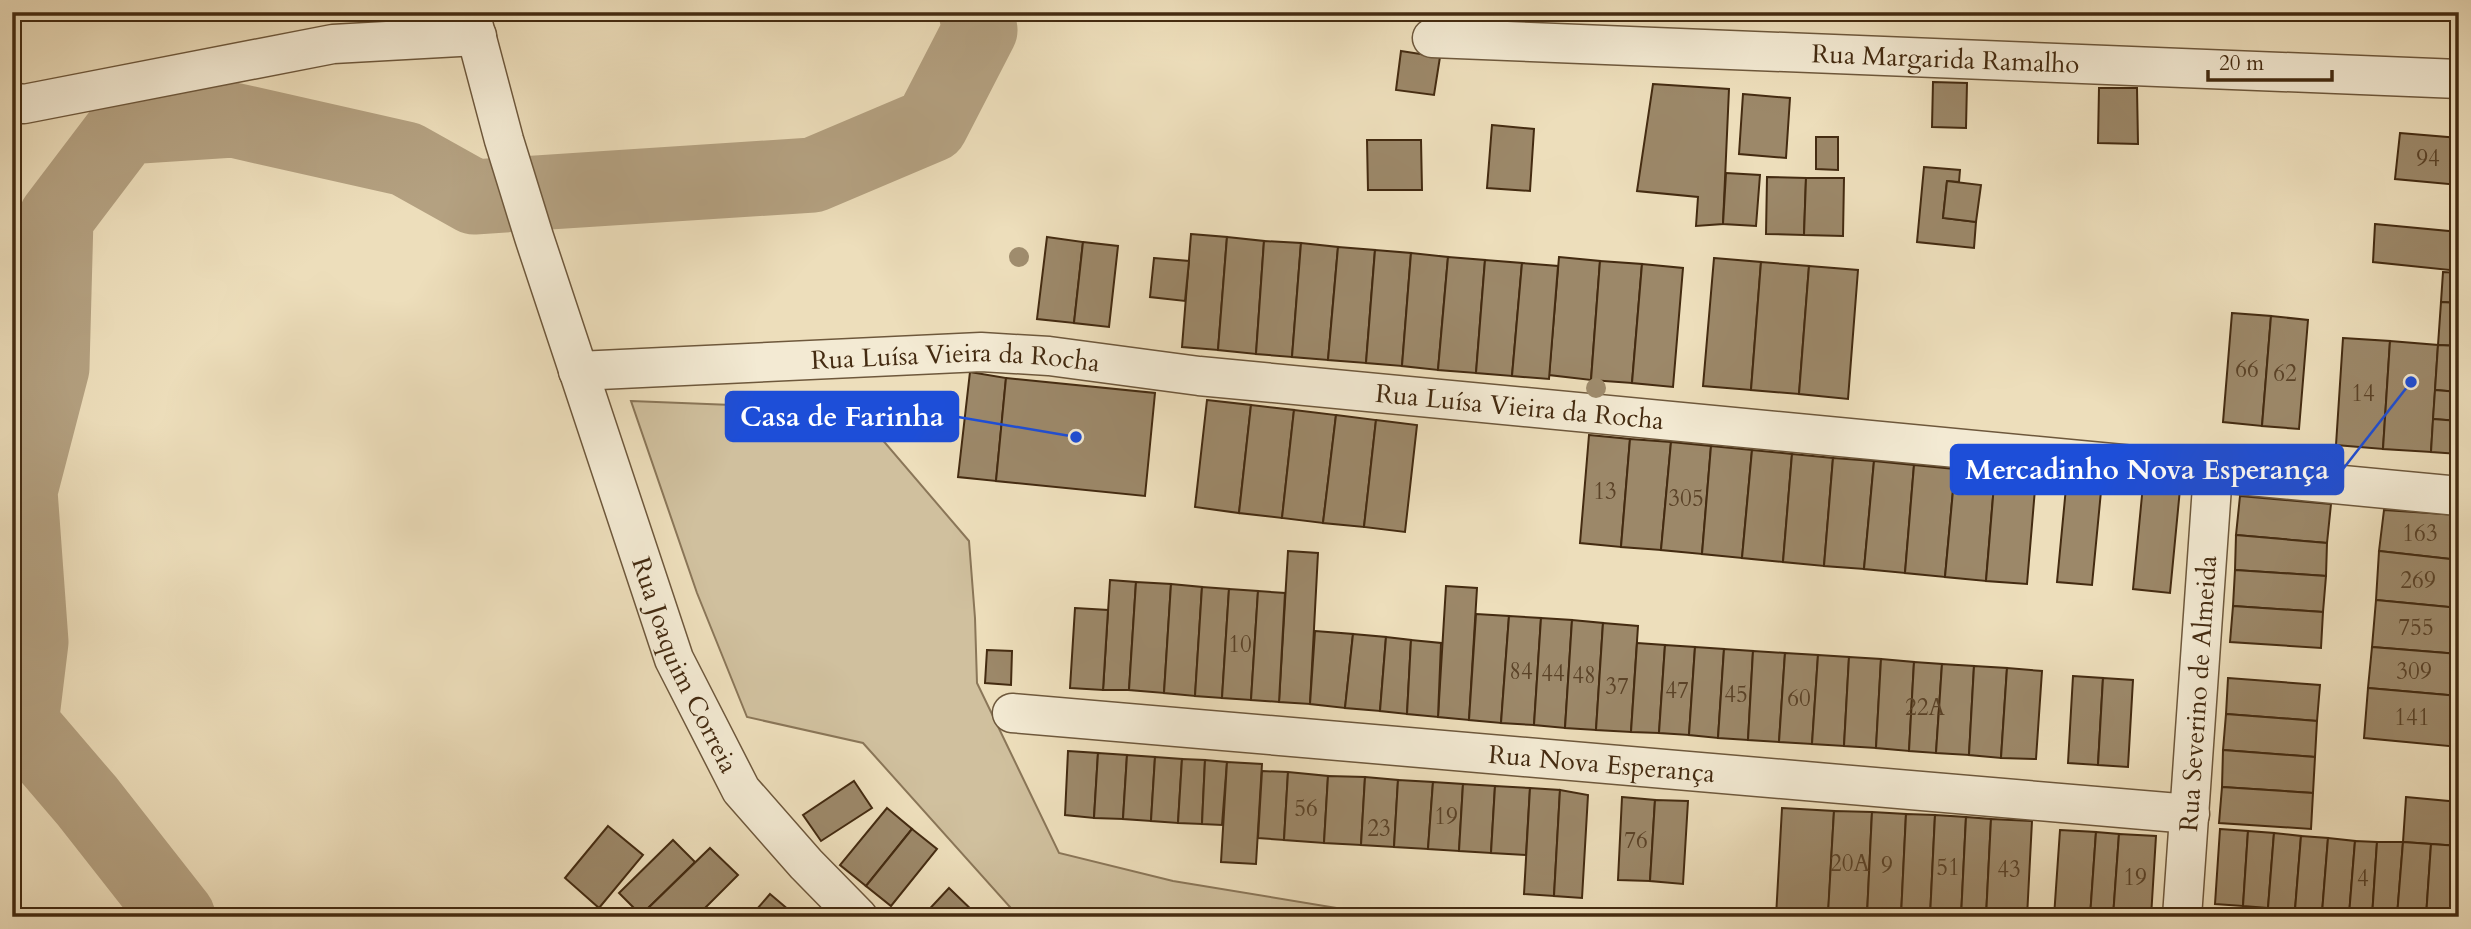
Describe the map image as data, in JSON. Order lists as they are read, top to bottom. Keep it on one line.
{"streets":{"street":["Rua Margarida Ramalho","Rua Luísa Vieira da Rocha","Rua Joaquim Correia","Rua Severino de Almeida","Rua Nova Esperança"]},"crossings":[["Rua Luísa Vieira da Rocha","Rua Joaquim Correia"],["Rua Luísa Vieira da Rocha","Rua Severino de Almeida"],["Rua Severino de Almeida","Rua Nova Esperança"]],"places":["Mercadinho Nova Esperança","Casa de Farinha"],"house_numbers":["94","66","62","14","13","305","163","269","755","10","84","309","44","48","37","47","45","60","22A","141","56","19","23","76","20A","9","51","43","19","4"],"scale_bar":"20 m"}
